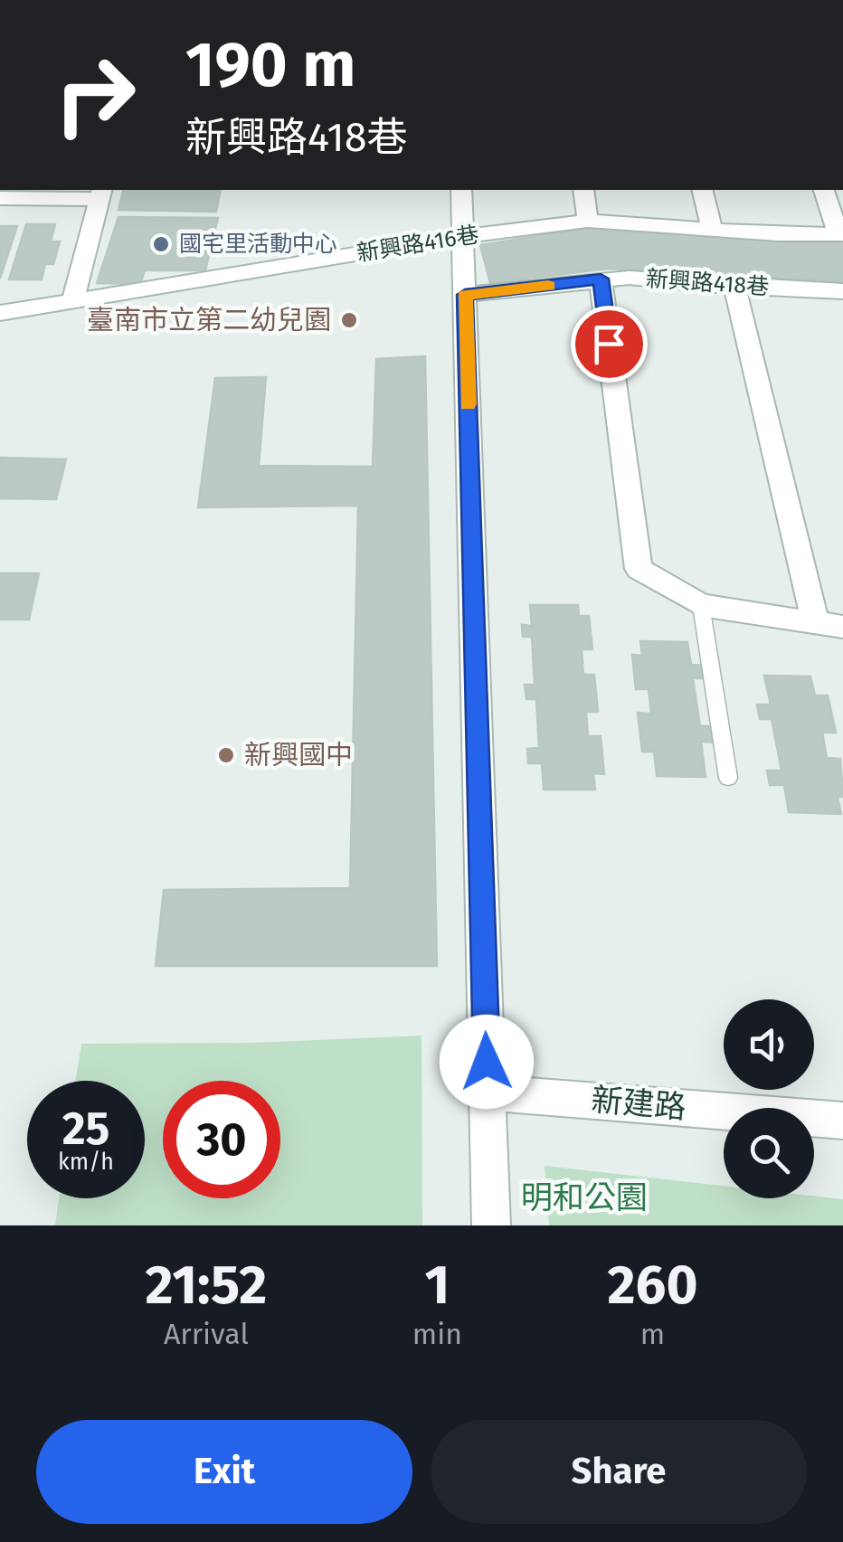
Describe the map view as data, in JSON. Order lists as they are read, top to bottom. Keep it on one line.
{"streets":{"street":["新興路416巷","新興路418巷","新建路"]},"parks":["明和公園"],"places":["國宅里活動中心","臺南市立第二幼兒園","新興國中"],"page":{"turn":["190 m","新興路418巷"],"speed":"25 km/h","limit":"30","eta":["21:52","Arrival","1","min","260","m"],"buttons":["Exit","Share"]}}
